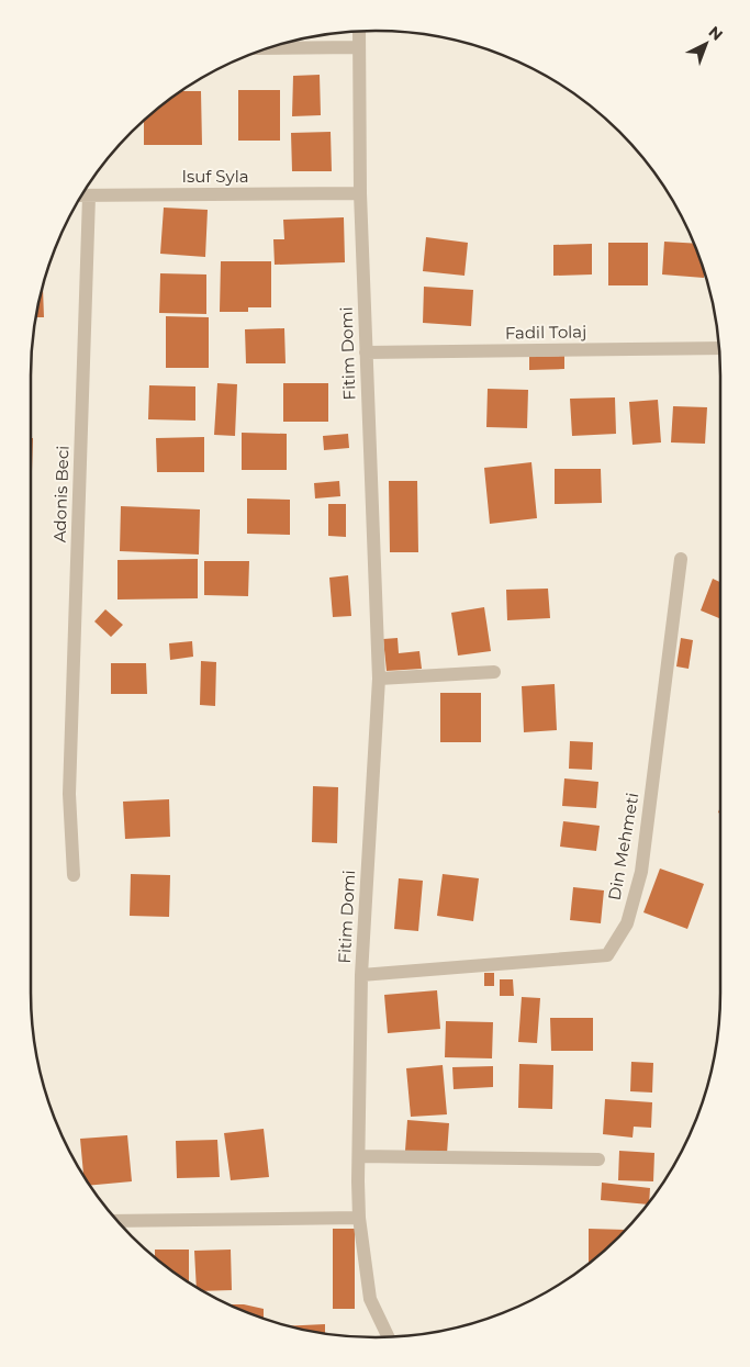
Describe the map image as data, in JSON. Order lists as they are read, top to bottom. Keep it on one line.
{"streets":{"street":["Isuf Syla","Fadil Tolaj","Fitim Domi","Adonis Beci","Din Mehmeti"]},"crossings":[["Isuf Syla","Fitim Domi"],["Isuf Syla","Adonis Beci"],["Fadil Tolaj","Fitim Domi"],["Fitim Domi","Din Mehmeti"]],"north":"top right"}
